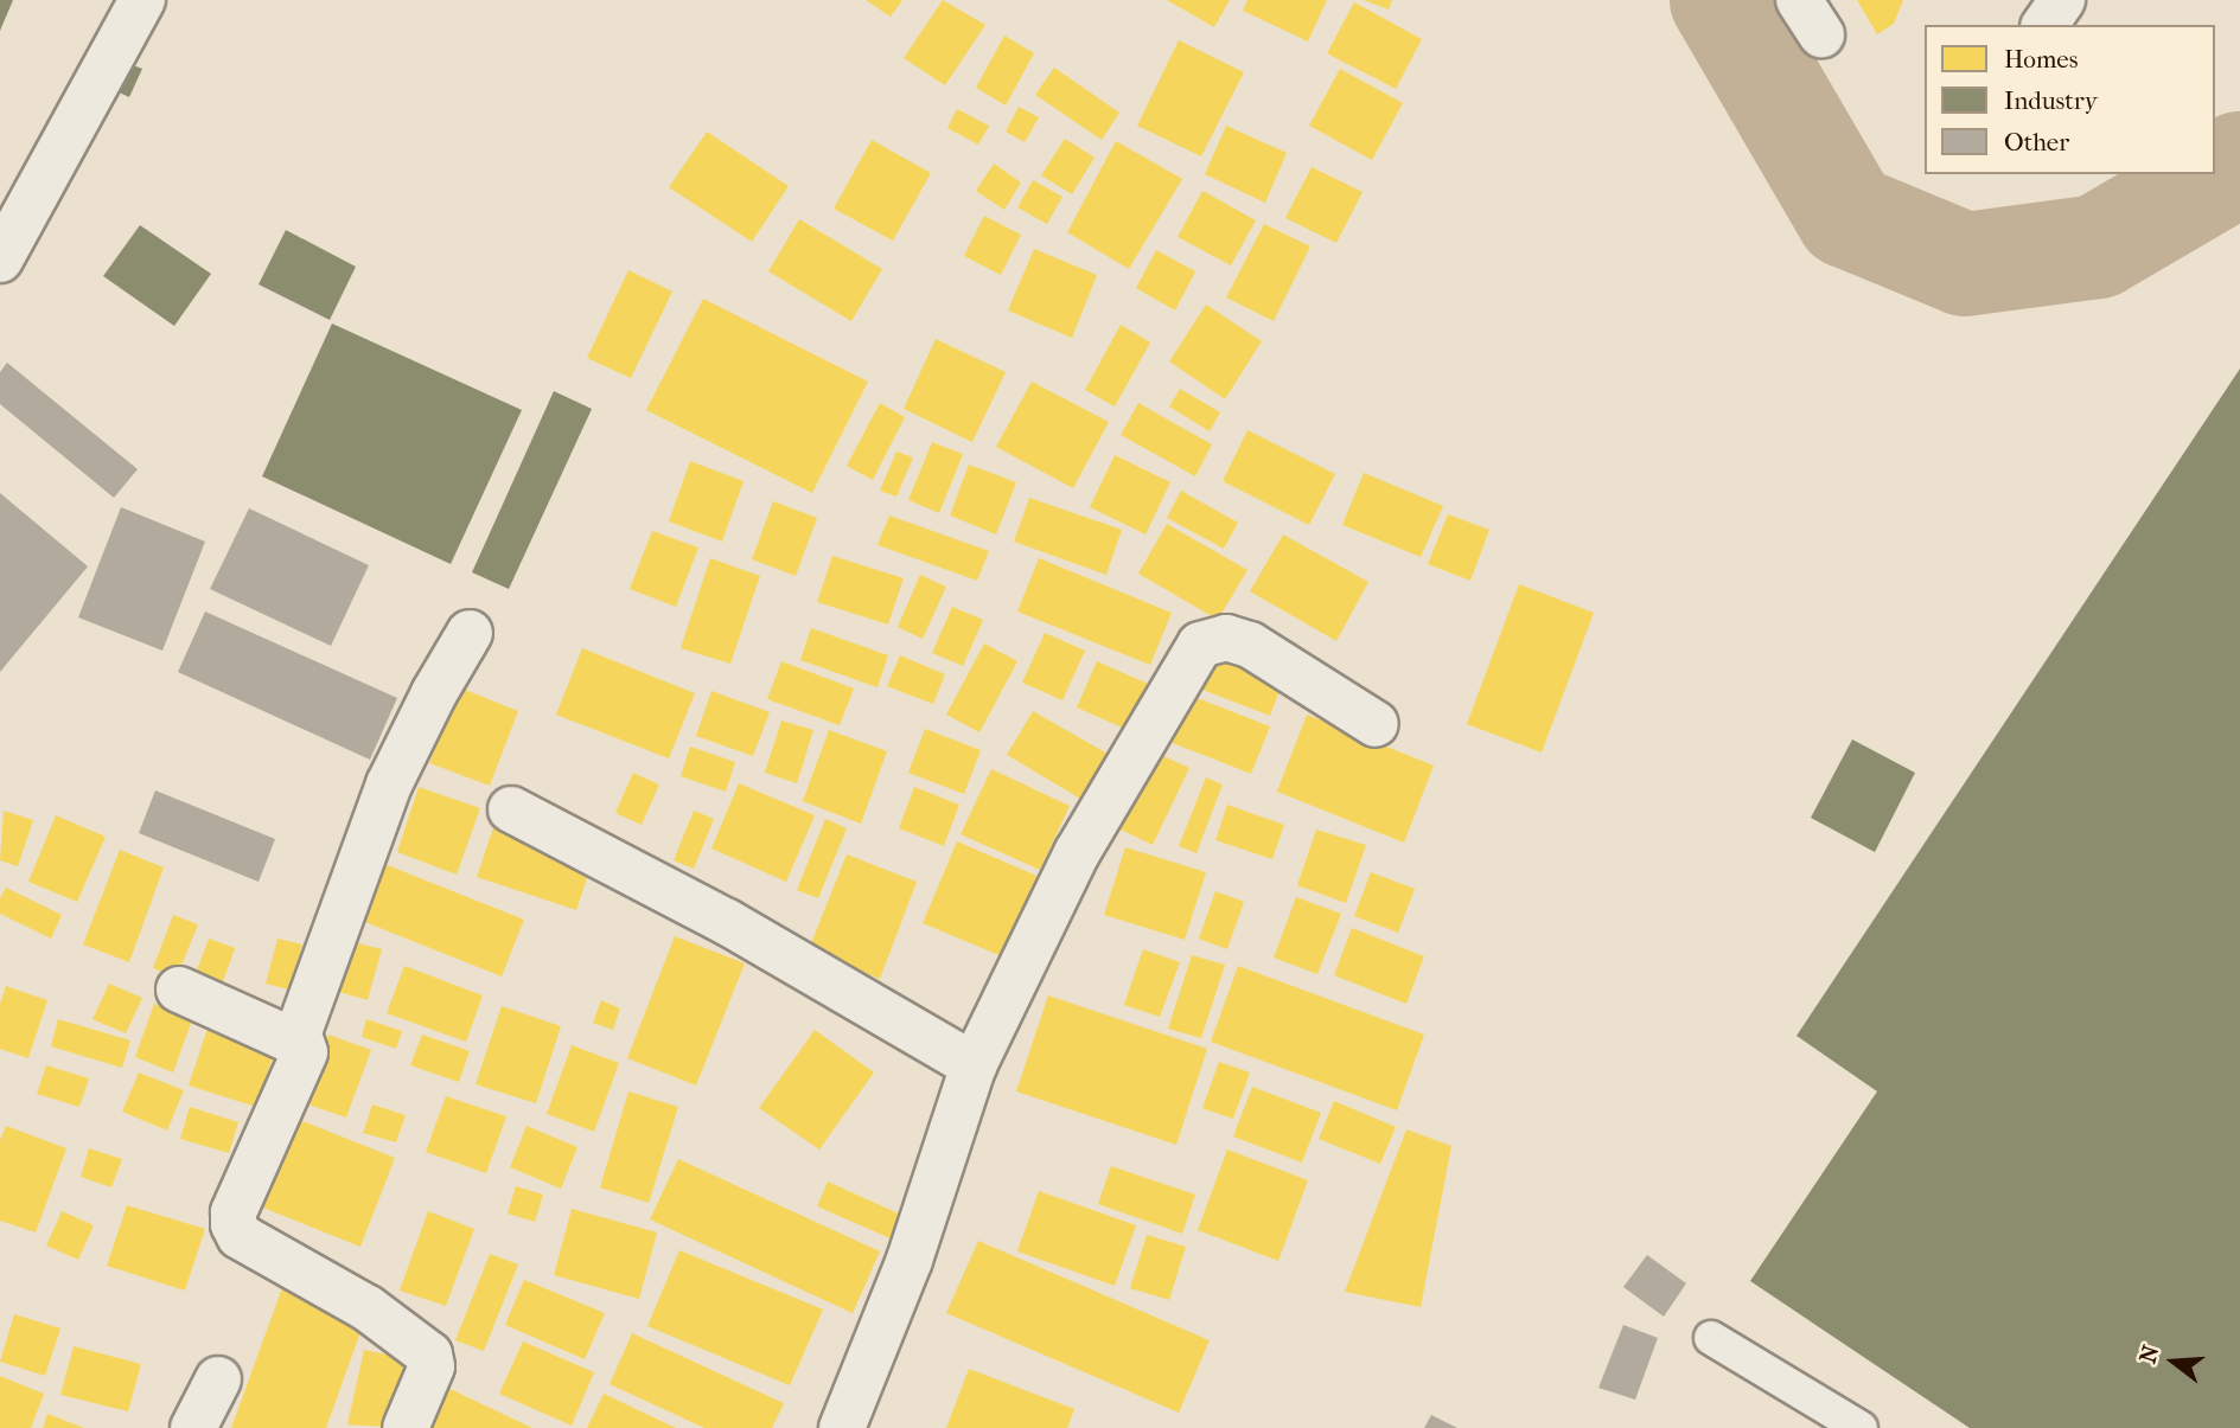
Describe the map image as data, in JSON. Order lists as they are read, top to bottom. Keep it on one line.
{"legend":["Homes","Industry","Other"],"north":"left"}
